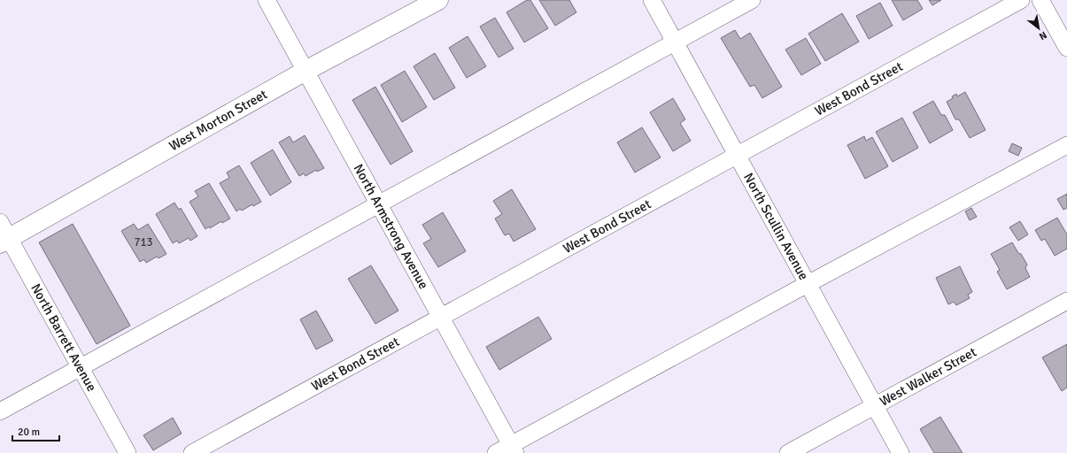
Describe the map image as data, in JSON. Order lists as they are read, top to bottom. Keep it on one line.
{"streets":{"main road":["West Morton Street"],"street":["West Bond Street","North Armstrong Avenue","North Scullin Avenue","North Barrett Avenue","West Walker Street"]},"crossings":[["West Bond Street","North Armstrong Avenue"],["West Bond Street","North Scullin Avenue"],["West Morton Street","North Armstrong Avenue"],["West Morton Street","North Barrett Avenue"],["North Scullin Avenue","West Walker Street"]],"house_numbers":["713"],"scale_bar":"20 m","north":"bottom right"}
